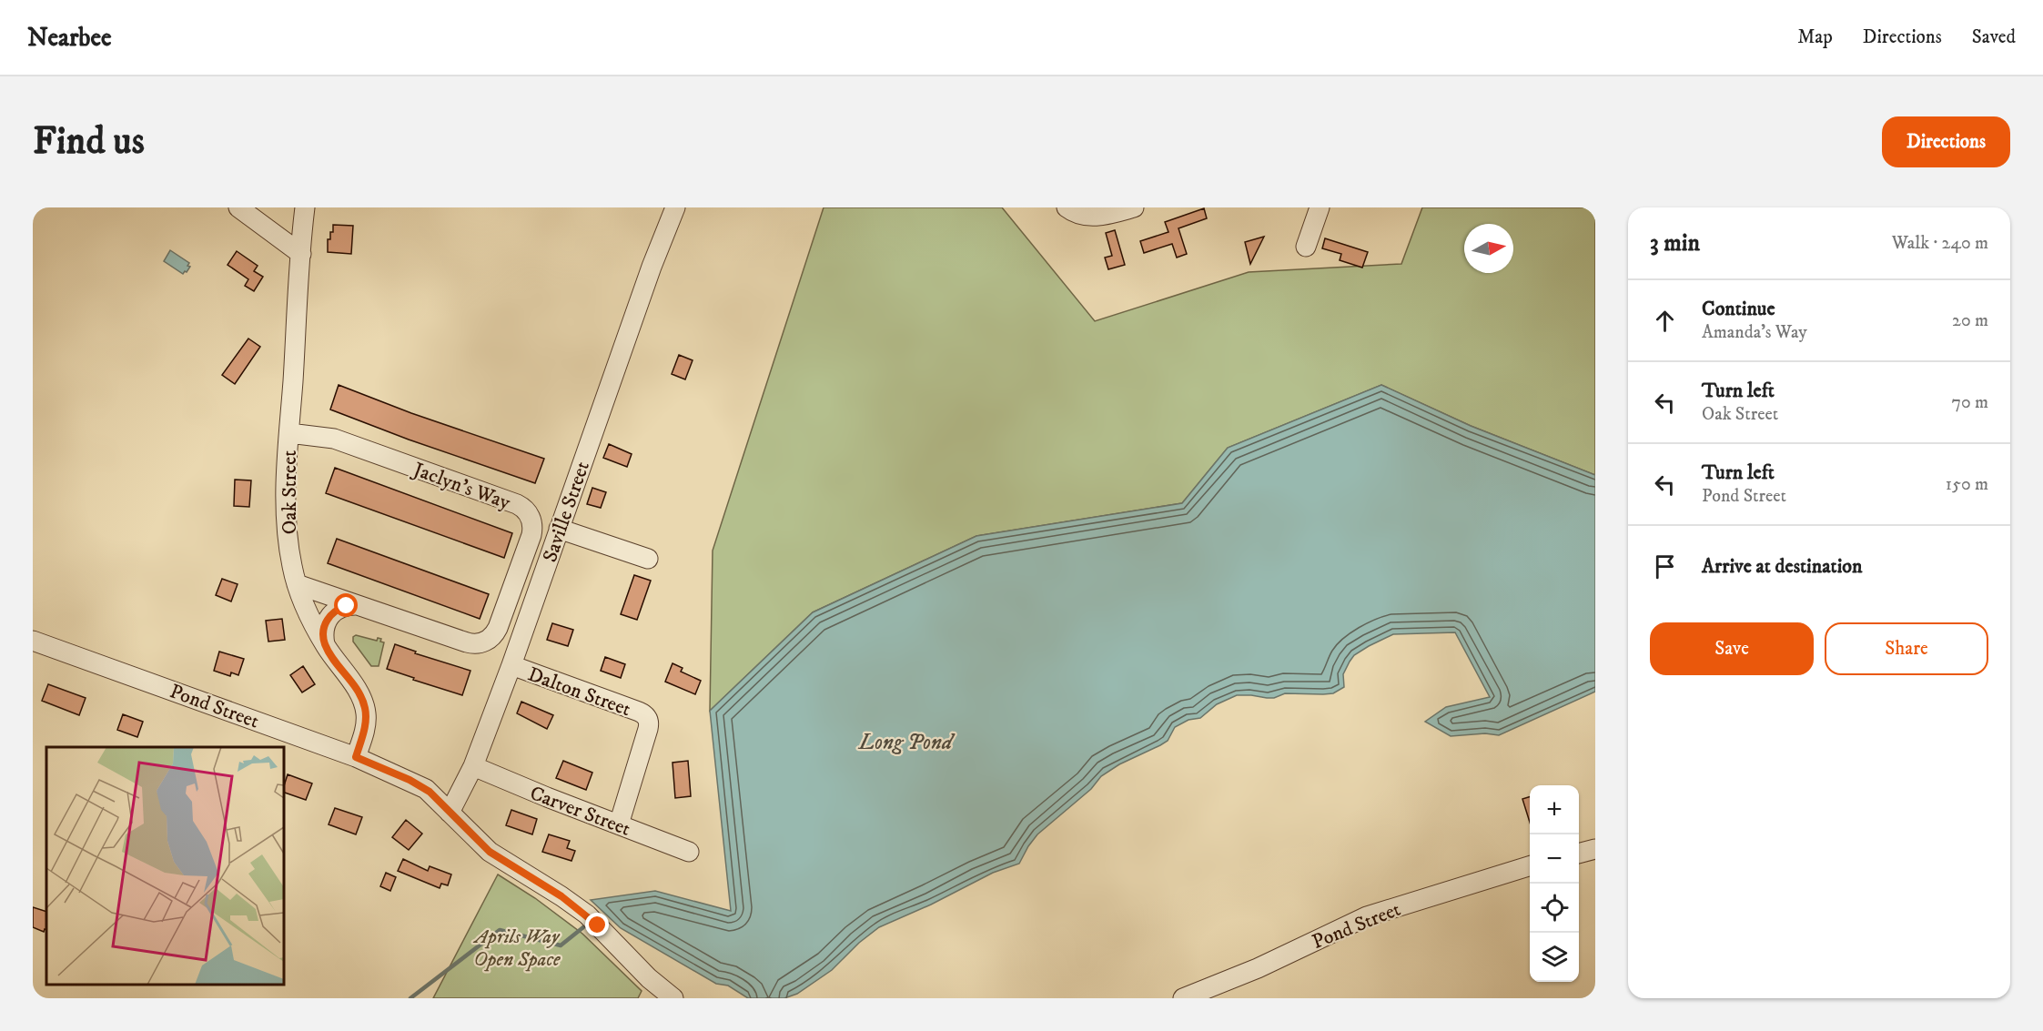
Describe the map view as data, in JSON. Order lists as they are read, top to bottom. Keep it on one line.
{"streets":{"street":["Jaclyn's Way","Oak Street","Saville Street","Dalton Street","Pond Street","Carver Street"]},"crossings":[["Jaclyn's Way","Oak Street"],["Oak Street","Pond Street"],["Saville Street","Dalton Street"],["Saville Street","Pond Street"],["Saville Street","Carver Street"],["Dalton Street","Carver Street"]],"water":["Long Pond"],"parks":["Aprils Way Open Space"],"north":"right","page":{"header":"Nearbee","nav":["Map","Directions","Saved"],"buttons":["Directions",["Save","Share"]],"title":"Find us","heading":["3 min","Walk · 240 m"],"list":[["Continue","Amanda's Way","20 m"],["Turn left","Oak Street","70 m"],["Turn left","Pond Street","150 m"],"Arrive at destination"],"map_buttons":["+","−"]}}
